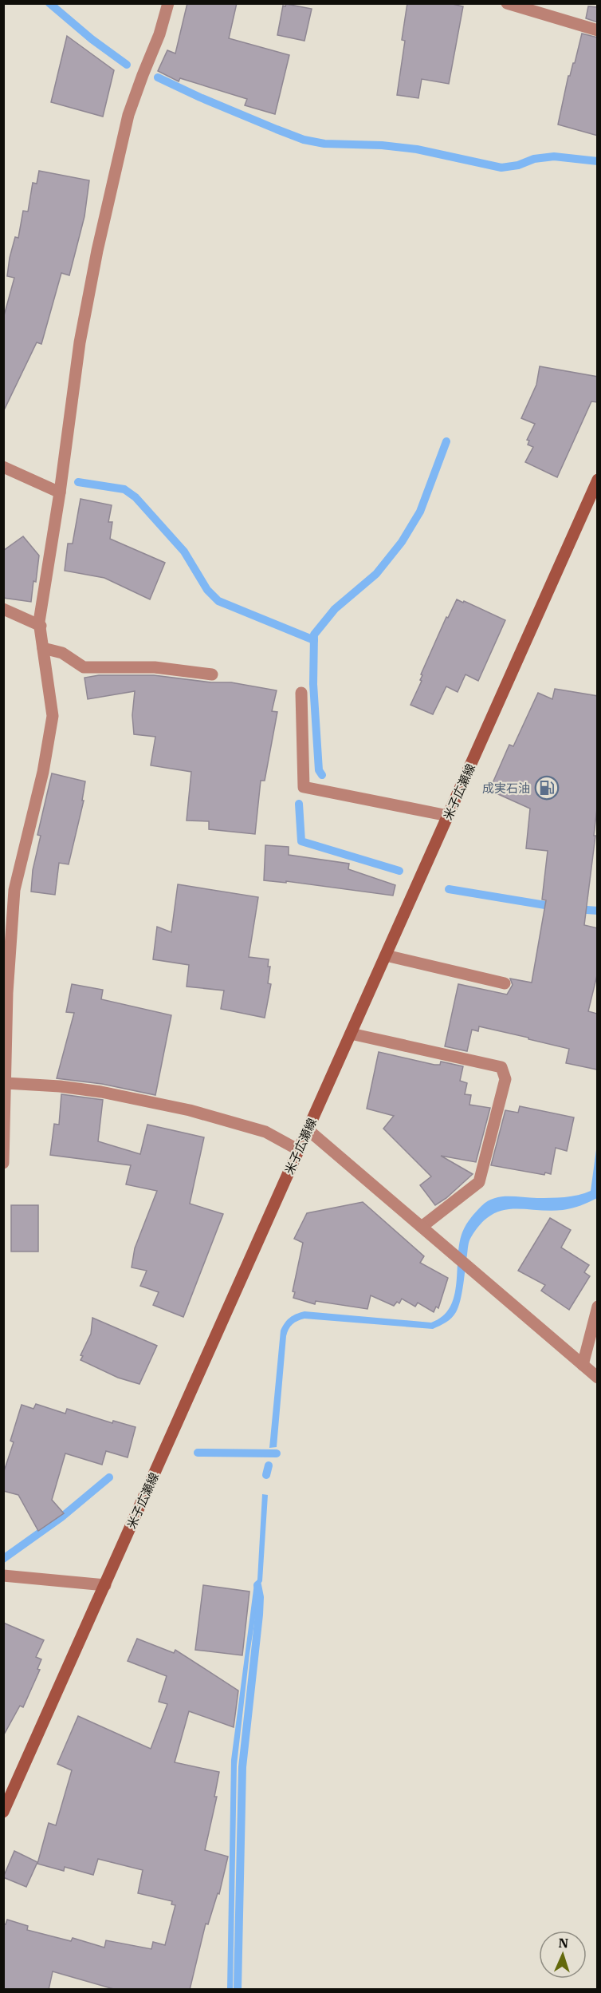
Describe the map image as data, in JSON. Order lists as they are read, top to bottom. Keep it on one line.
{"streets":{"main road":["米子広瀬線"]},"places":{"fuel station":["成実石油"]},"north":"top"}
